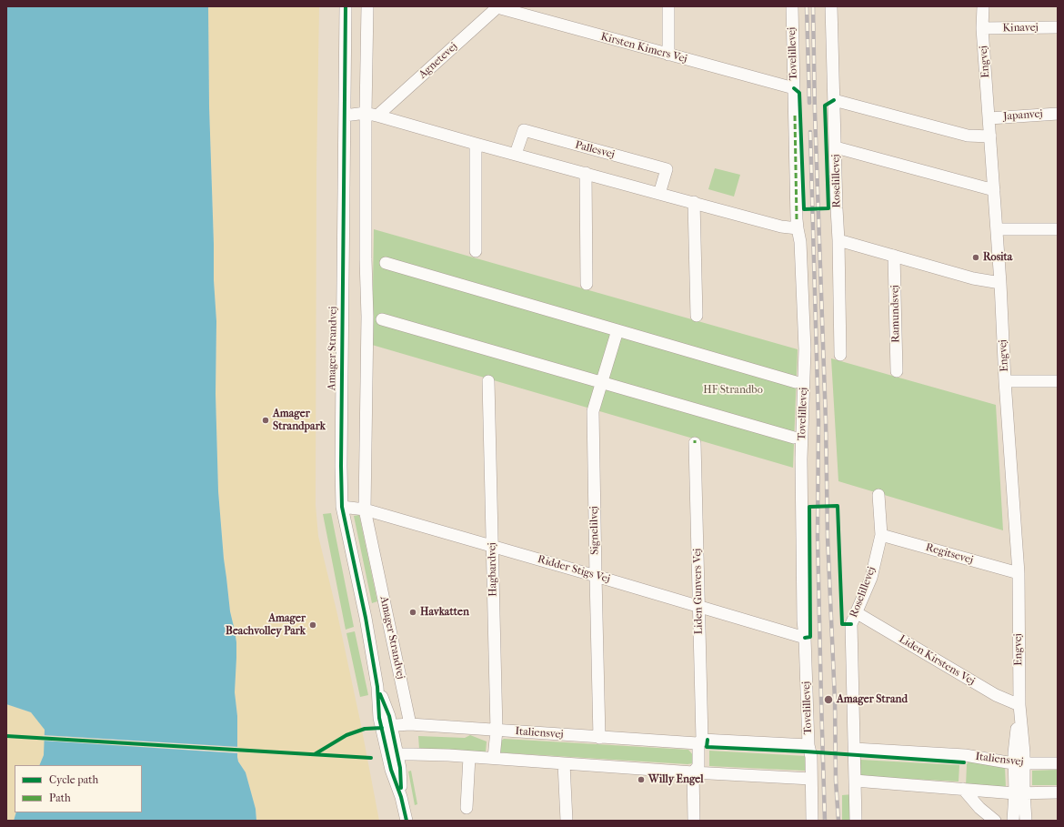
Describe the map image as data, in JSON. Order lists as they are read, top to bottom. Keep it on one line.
{"streets":{"street":["Kinavej","Kirsten Kimers Vej","Tovelillevej","Agnetevej","Engvej","Japanvej","Pallesvej","Roselillevej","Ramundsvej","Amager Strandvej","Signelilvej","Regitsevej","Hagbardvej","Ridder Stigs Vej","Liden Gunvers Vej","Liden Kirstens Vej","Italiensvej"]},"crossings":[["Kinavej","Engvej"],["Kirsten Kimers Vej","Tovelillevej"],["Kirsten Kimers Vej","Agnetevej"],["Tovelillevej","Ridder Stigs Vej"],["Tovelillevej","Italiensvej"],["Engvej","Japanvej"],["Engvej","Regitsevej"],["Engvej","Liden Kirstens Vej"],["Engvej","Italiensvej"],["Roselillevej","Regitsevej"],["Roselillevej","Liden Kirstens Vej"],["Roselillevej","Italiensvej"],["Amager Strandvej","Ridder Stigs Vej"],["Amager Strandvej","Italiensvej"],["Signelilvej","Ridder Stigs Vej"],["Signelilvej","Italiensvej"],["Hagbardvej","Ridder Stigs Vej"],["Hagbardvej","Italiensvej"],["Ridder Stigs Vej","Liden Gunvers Vej"],["Liden Gunvers Vej","Italiensvej"]],"parks":["HF Strandbo"],"places":["Rosita","Amager Strandpark","Havkatten","Amager Beachvolley Park","Amager Strand","Willy Engel"],"legend":["Cycle path","Path"]}
